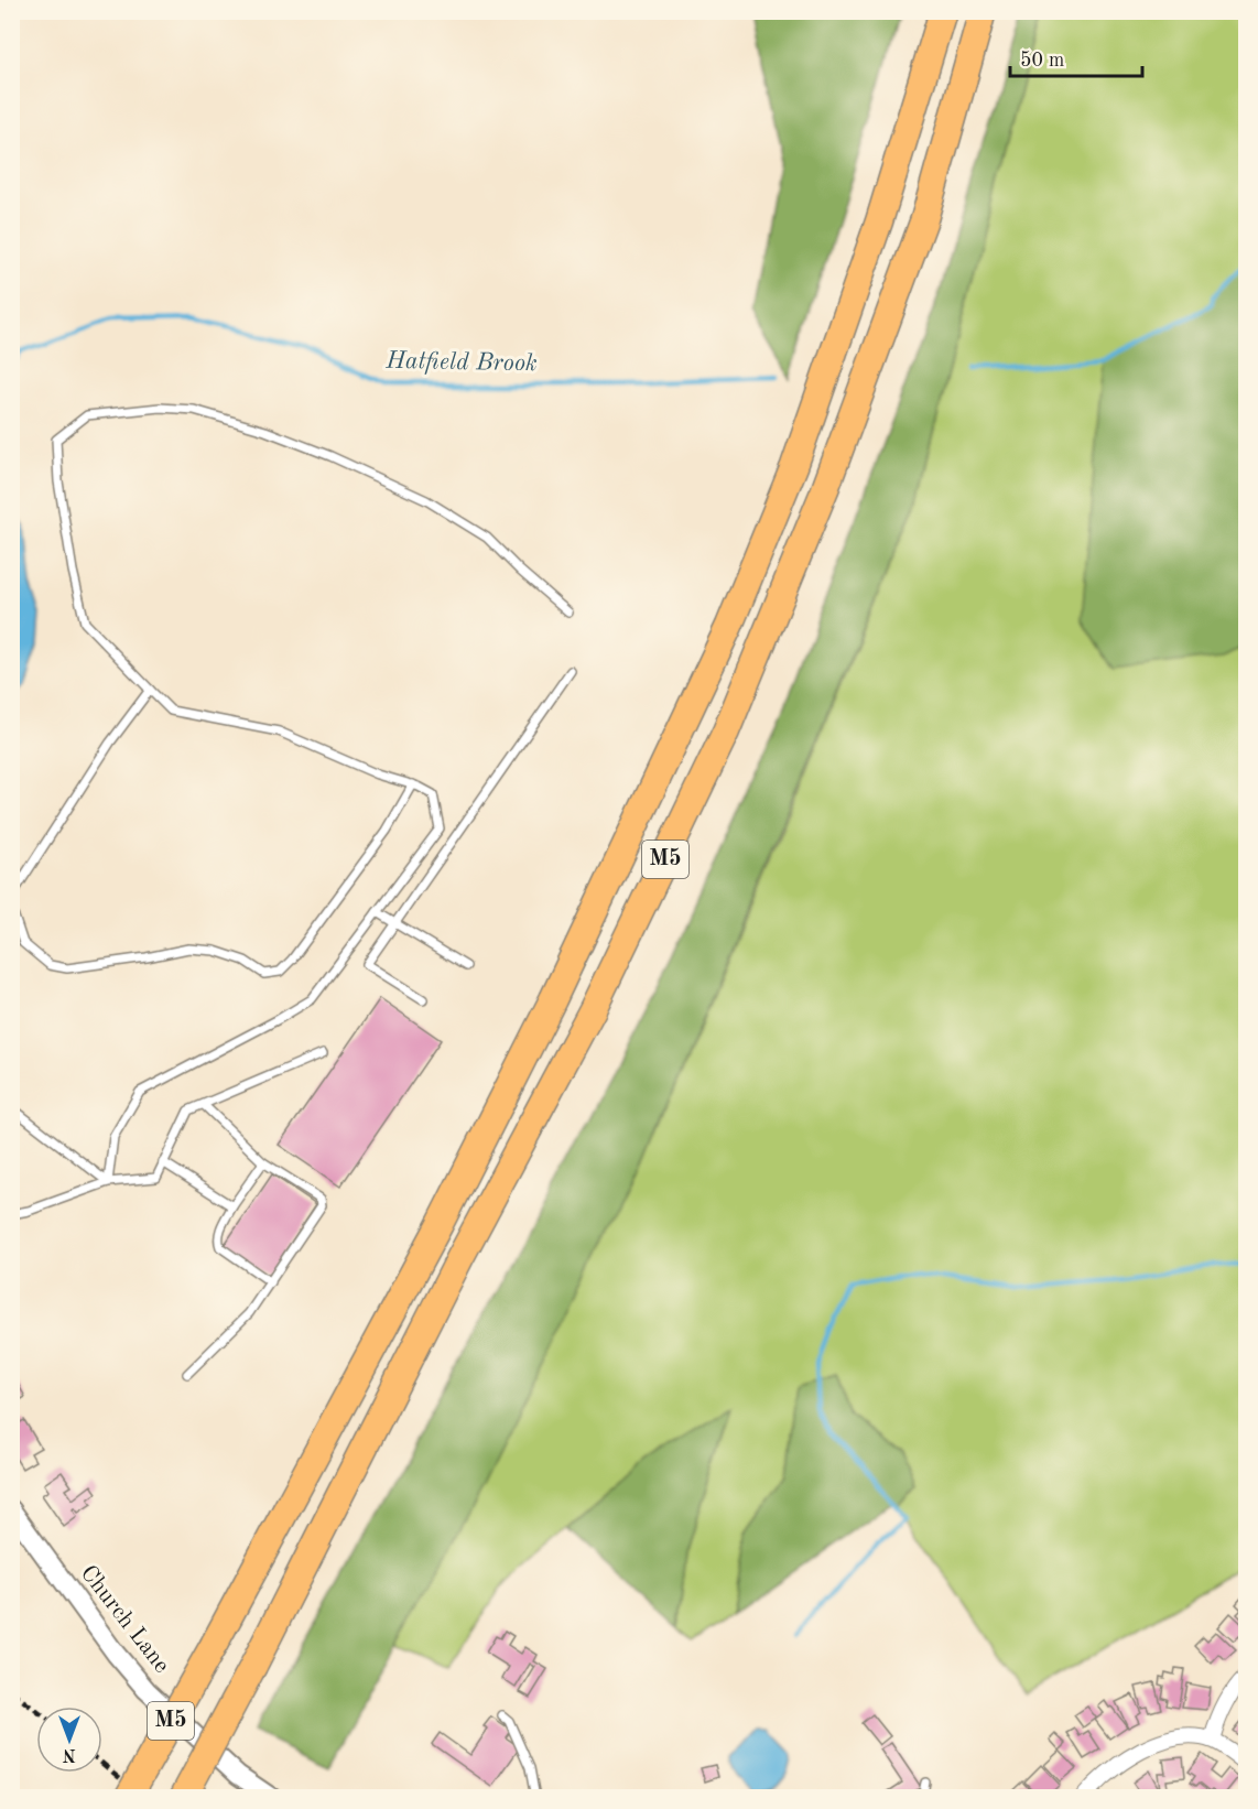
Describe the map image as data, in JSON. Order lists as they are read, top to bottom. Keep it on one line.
{"streets":{"highway":["M5"],"street":["Church Lane"]},"water":["Hatfield Brook"],"scale_bar":"50 m","north":"bottom"}
